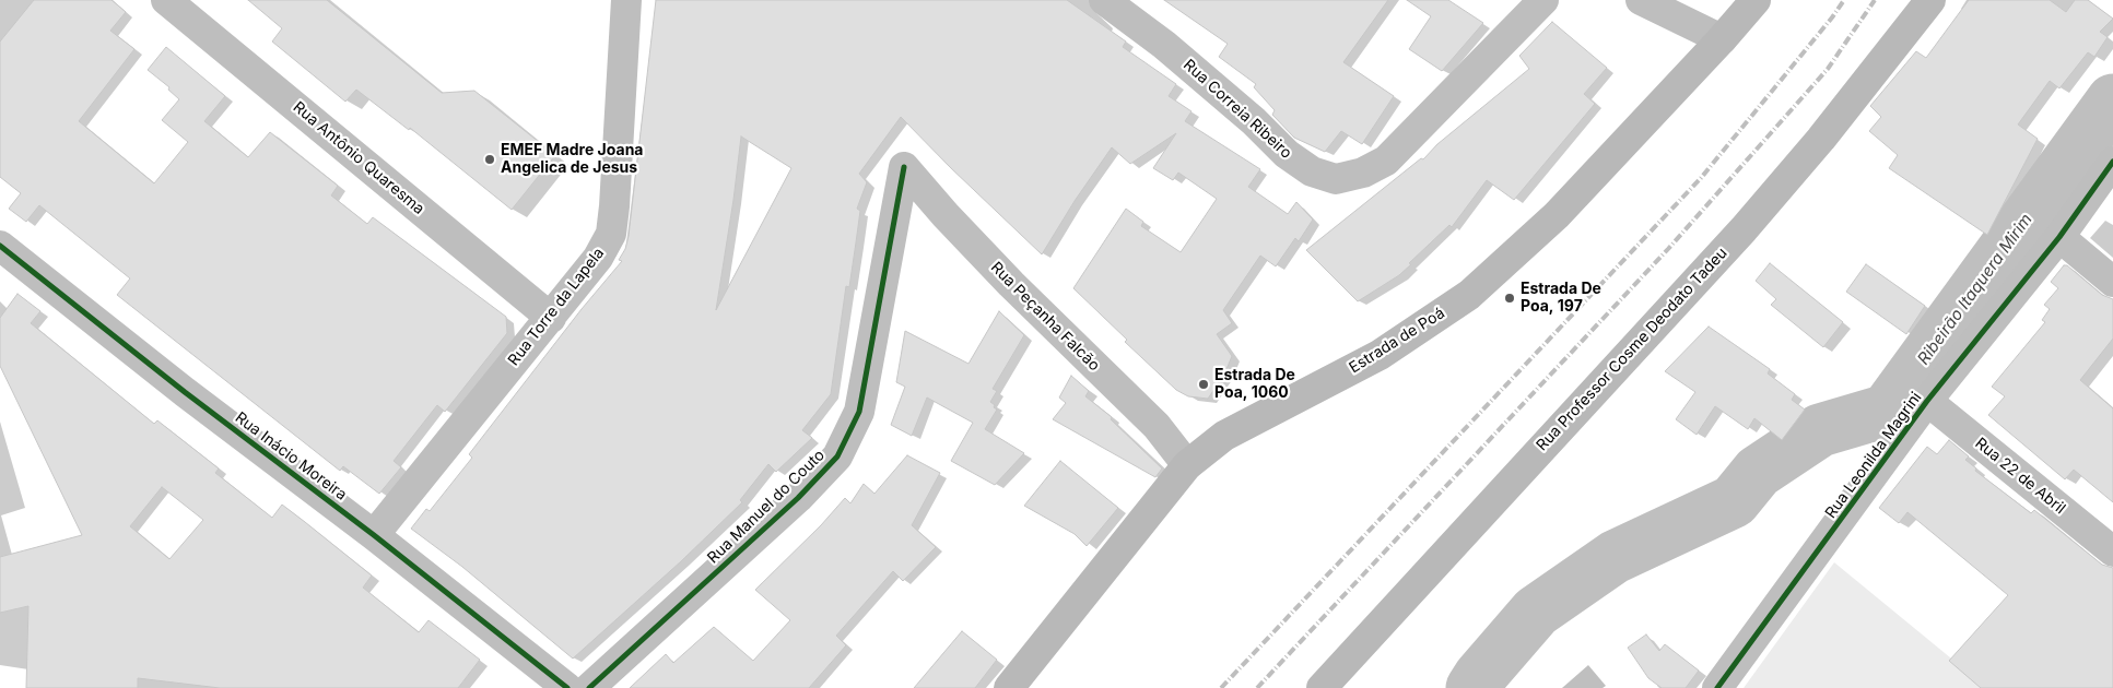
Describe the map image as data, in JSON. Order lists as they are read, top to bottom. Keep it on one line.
{"streets":{"main road":["Estrada de Poá","Rua Professor Cosme Deodato Tadeu"],"street":["Rua Correia Ribeiro","Rua Antônio Quaresma","Rua Torre da Lapela","Rua Peçanha Falcão","Rua Leonilda Magrini","Rua Inácio Moreira","Rua 22 de Abril","Rua Manuel do Couto"]},"crossings":[["Rua Antônio Quaresma","Rua Torre da Lapela"],["Rua Torre da Lapela","Rua Inácio Moreira"],["Rua Peçanha Falcão","Estrada de Poá"],["Rua Peçanha Falcão","Rua Manuel do Couto"],["Rua Leonilda Magrini","Rua 22 de Abril"]],"water":["Ribeirão Itaquera Mirim"],"places":["EMEF Madre Joana Angelica de Jesus","Estrada De Poa, 197","Estrada De Poa, 1060"]}
